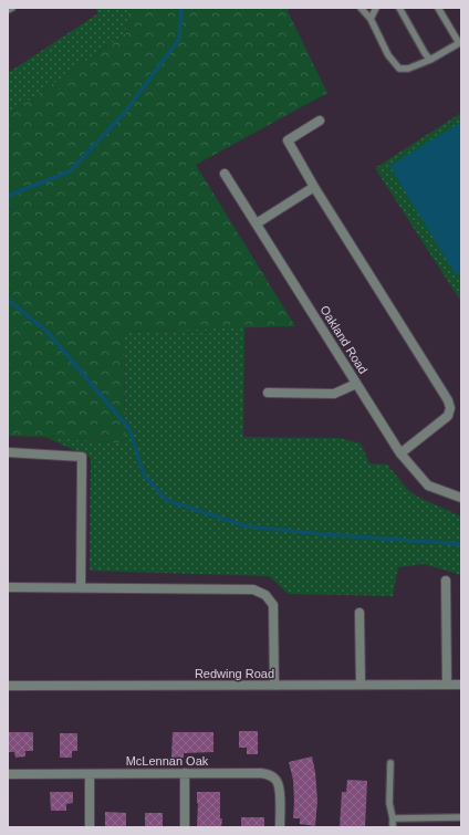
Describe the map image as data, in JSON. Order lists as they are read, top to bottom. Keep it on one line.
{"streets":{"street":["Oakland Road","Redwing Road","McLennan Oak"]}}
